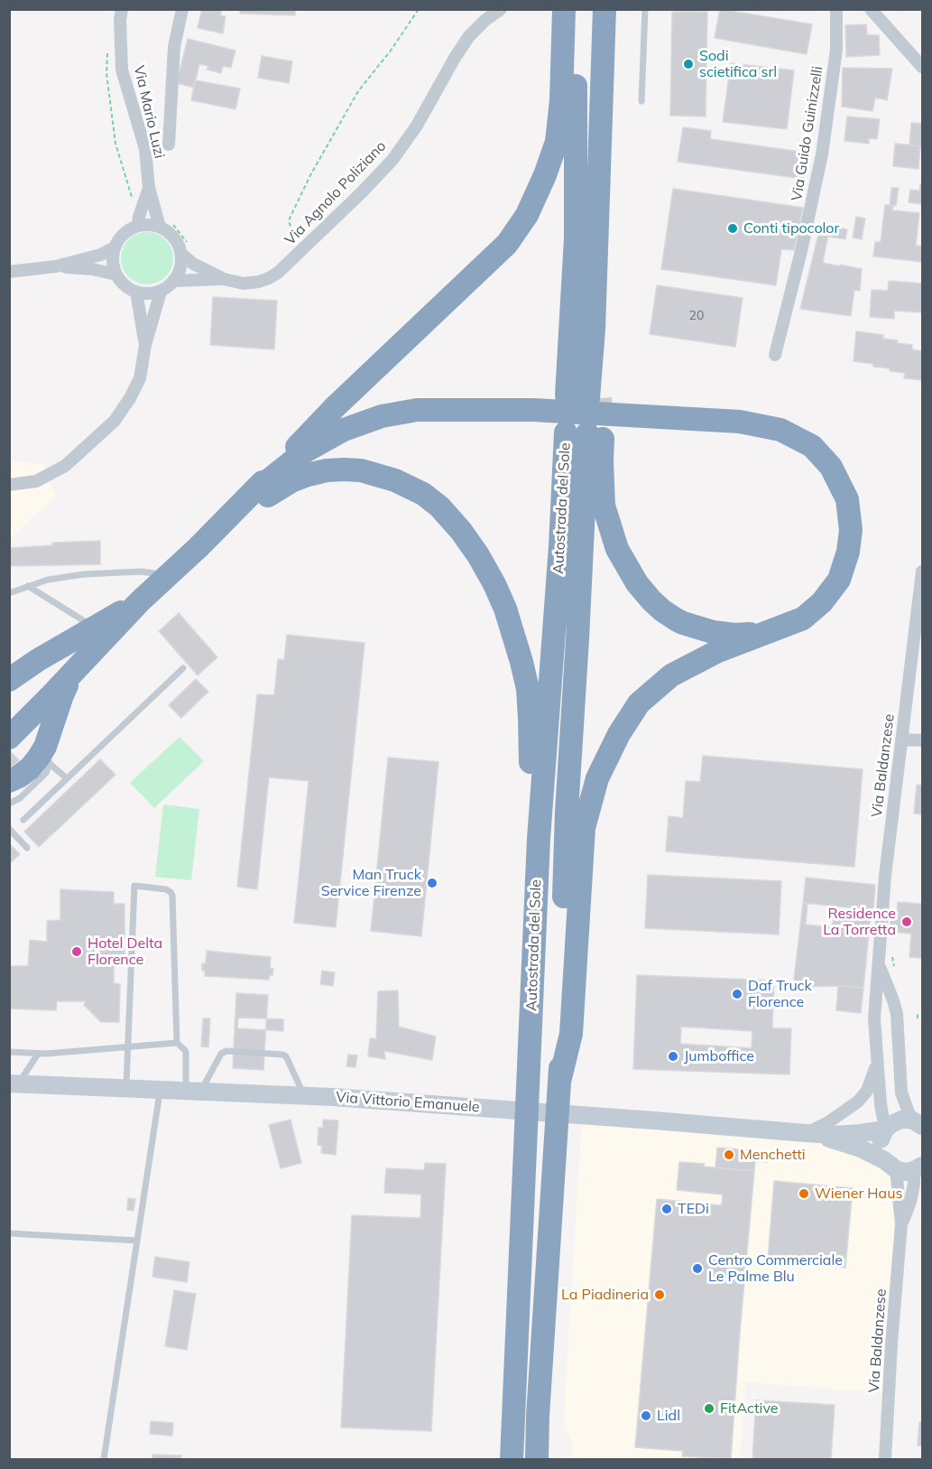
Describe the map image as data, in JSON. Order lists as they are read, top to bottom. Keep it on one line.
{"streets":{"highway":["Autostrada del Sole"],"main road":["Via Vittorio Emanuele"],"street":["Via Mario Luzi","Via Guido Guinizzelli","Via Agnolo Poliziano","Via Baldanzese"]},"crossings":[["Via Mario Luzi","Via Agnolo Poliziano"],["Via Baldanzese","Via Vittorio Emanuele"]],"places":["Sodi scietifica srl","Conti tipocolor","Man Truck Service Firenze","Residence La Torretta","Hotel Delta Florence","Daf Truck Florence","Jumboffice","Menchetti","Wiener Haus","TEDi","Centro Commerciale Le Palme Blu","La Piadineria","FitActive","Lidl"],"house_numbers":["20"]}
